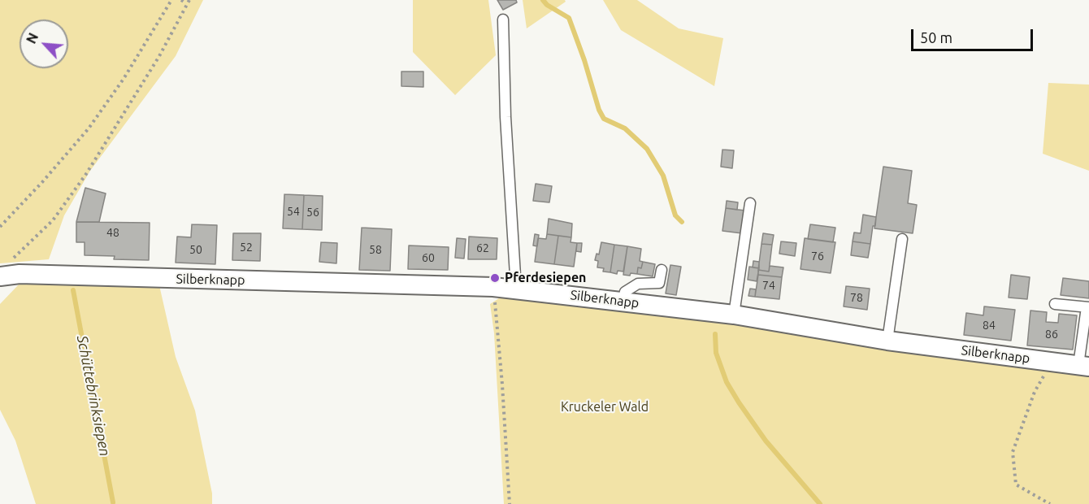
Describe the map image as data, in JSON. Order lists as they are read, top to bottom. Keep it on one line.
{"streets":{"street":["Silberknapp"]},"water":["Schüttebrinksiepen"],"parks":["Kruckeler Wald"],"places":["Pferdesiepen"],"house_numbers":["54","56","48","52","62","50","58","76","60","74","78","84","86"],"scale_bar":"50 m","north":"top left"}
